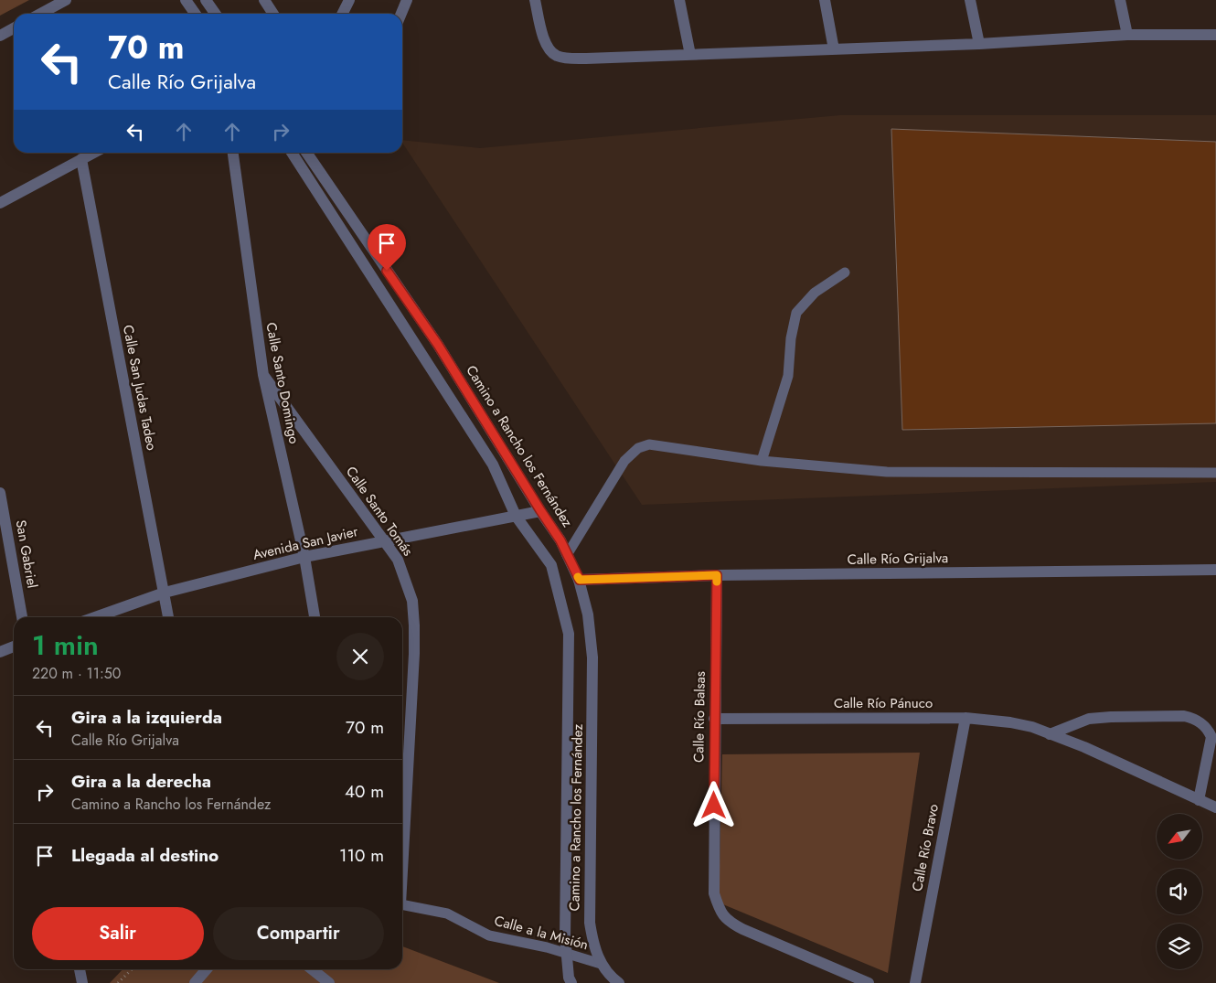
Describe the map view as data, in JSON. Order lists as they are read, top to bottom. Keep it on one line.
{"streets":{"street":["Calle Santo Domingo","Calle San Judas Tadeo","Camino a Rancho los Fernández","Calle Santo Tomás","Avenida San Javier","San Gabriel","Calle Río Grijalva","Calle Río Pánuco","Calle Río Balsas","Calle Río Bravo"],"lane":["Calle a la Misión"]},"crossings":[["Calle Santo Domingo","Calle Santo Tomás"],["Calle Santo Domingo","Avenida San Javier"],["Calle San Judas Tadeo","Avenida San Javier"],["Camino a Rancho los Fernández","Avenida San Javier"],["Camino a Rancho los Fernández","Calle Río Grijalva"],["Camino a Rancho los Fernández","Calle a la Misión"],["Calle Santo Tomás","Avenida San Javier"],["Calle Río Grijalva","Calle Río Balsas"],["Calle Río Pánuco","Calle Río Balsas"],["Calle Río Pánuco","Calle Río Bravo"]],"north":"bottom left","page":{"turn":["70 m","Calle Río Grijalva"],"heading":["1 min","220 m · 11:50"],"list":[{"name":"Gira a la izquierda","note":"Calle Río Grijalva","value":"70 m"},{"name":"Gira a la derecha","note":"Camino a Rancho los Fernández","value":"40 m"},{"name":"Llegada al destino","value":"110 m"}],"buttons":["Salir","Compartir"]}}
